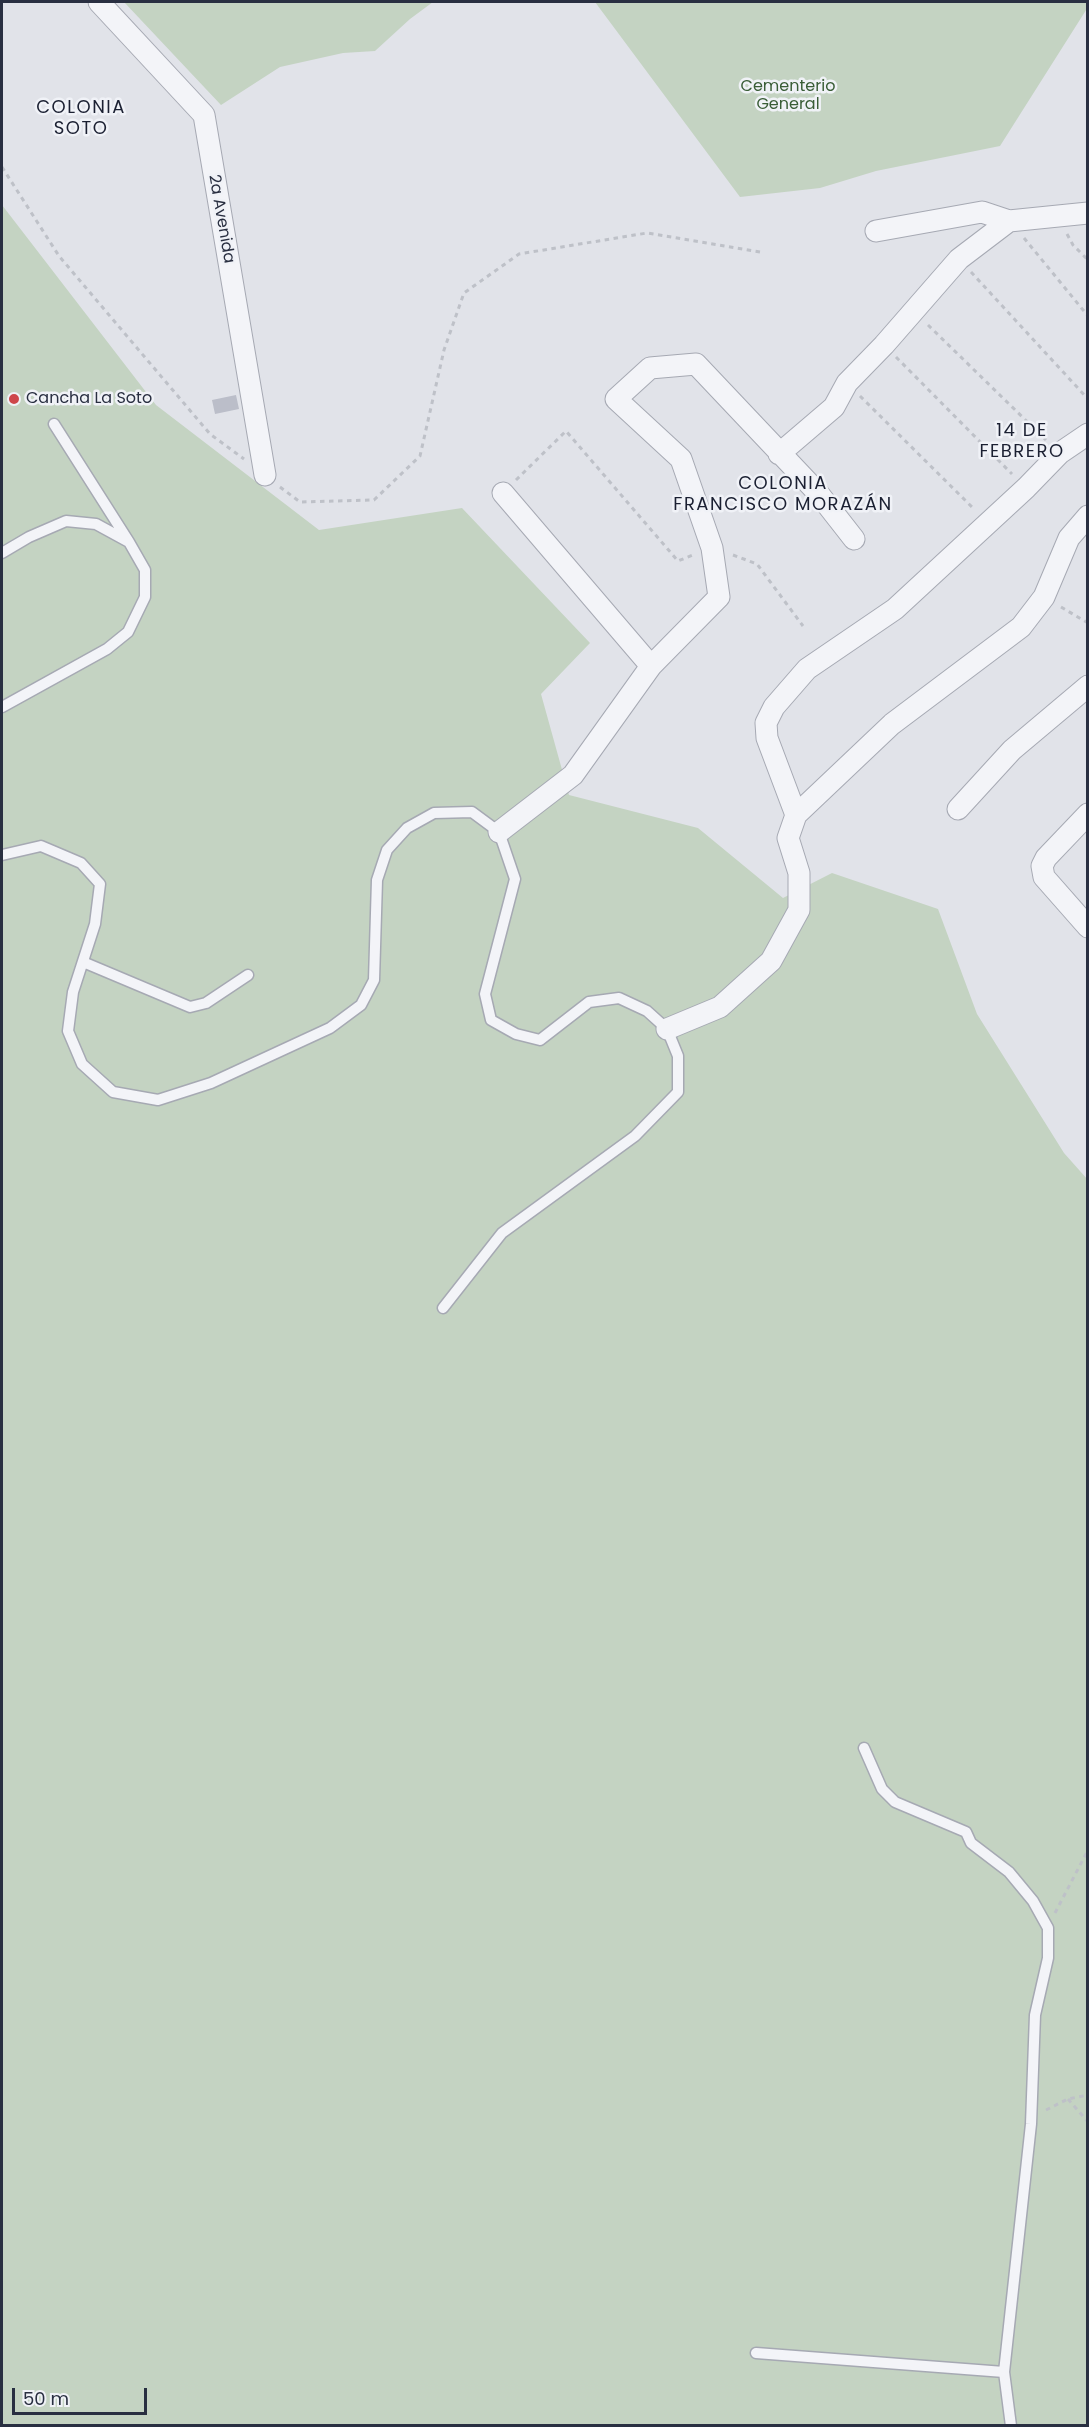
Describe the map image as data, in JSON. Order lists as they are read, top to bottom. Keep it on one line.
{"streets":{"street":["2a Avenida"]},"districts":["COLONIA SOTO","14 DE FEBRERO","COLONIA FRANCISCO MORAZÁN"],"parks":["Cementerio General"],"places":["Cancha La Soto"],"scale_bar":"50 m"}
